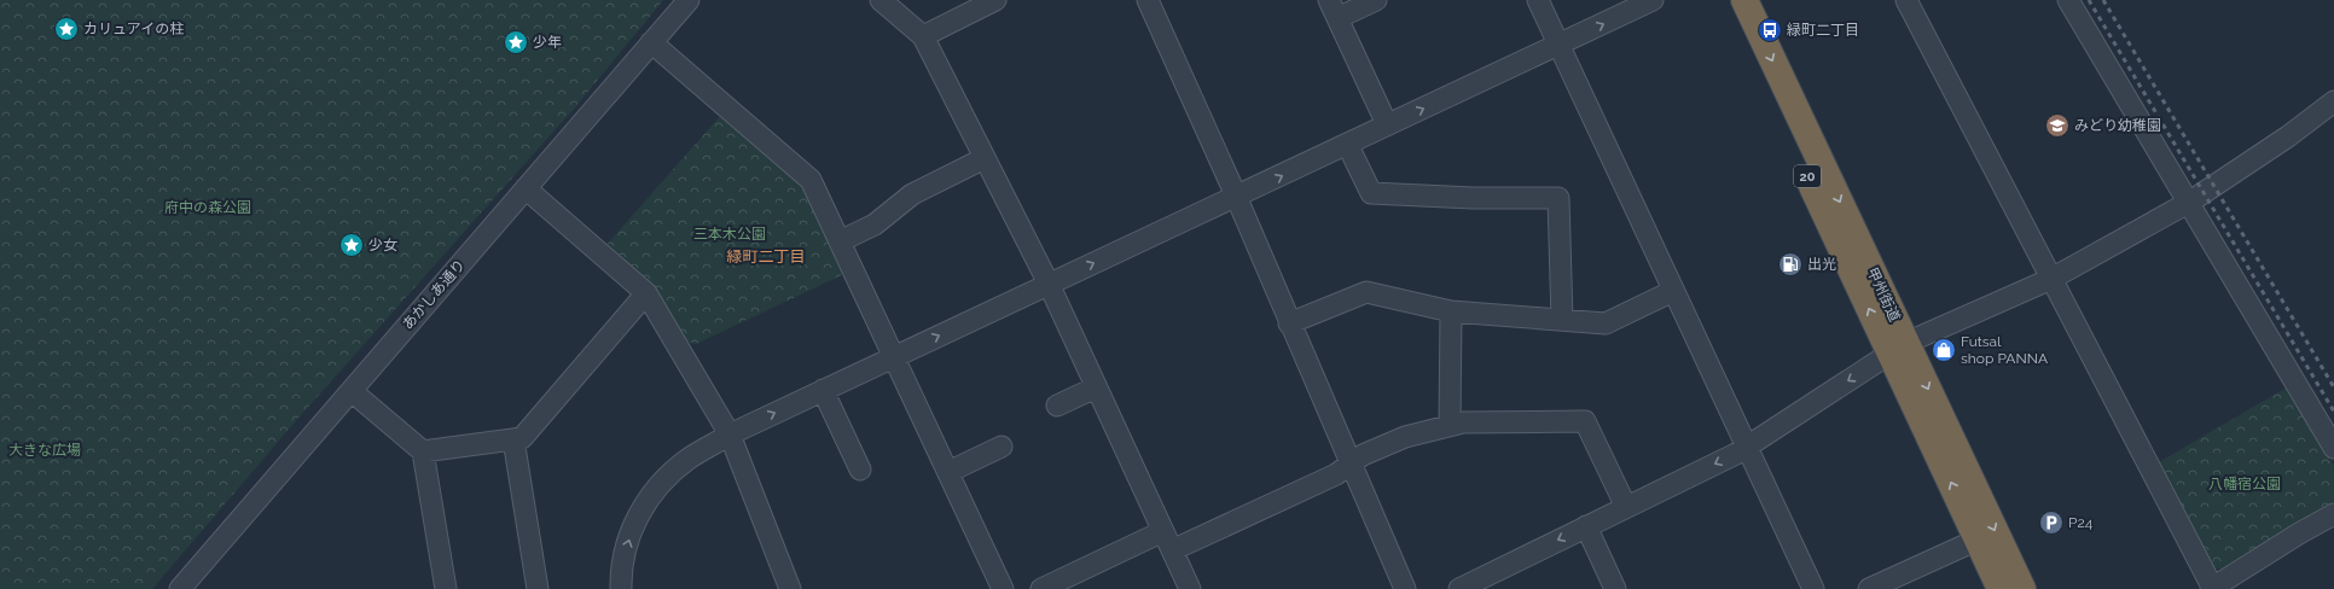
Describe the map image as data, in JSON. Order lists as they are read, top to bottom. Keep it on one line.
{"streets":{"highway":["20","甲州街道"],"street":["あかしあ通り"]},"districts":["緑町二丁目"],"parks":["府中の森公園","三本木公園","大きな広場","八幡宿公園"],"places":{"place":["カリュアイの柱","少年","少女"],"bus stop":["緑町二丁目"],"school or university":["みどり幼稚園"],"fuel station":["出光"],"shop":["Futsal shop PANNA"],"parking":["P24"]}}
